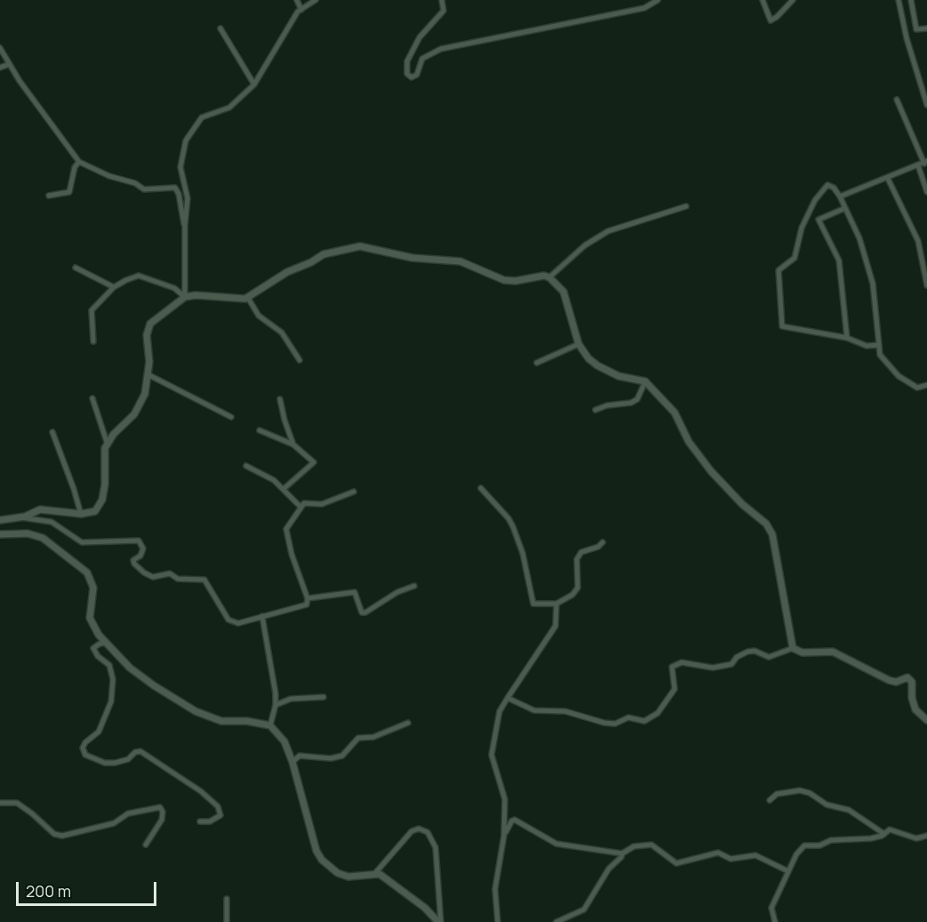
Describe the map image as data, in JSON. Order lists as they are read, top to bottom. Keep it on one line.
{"scale_bar":"200 m"}
